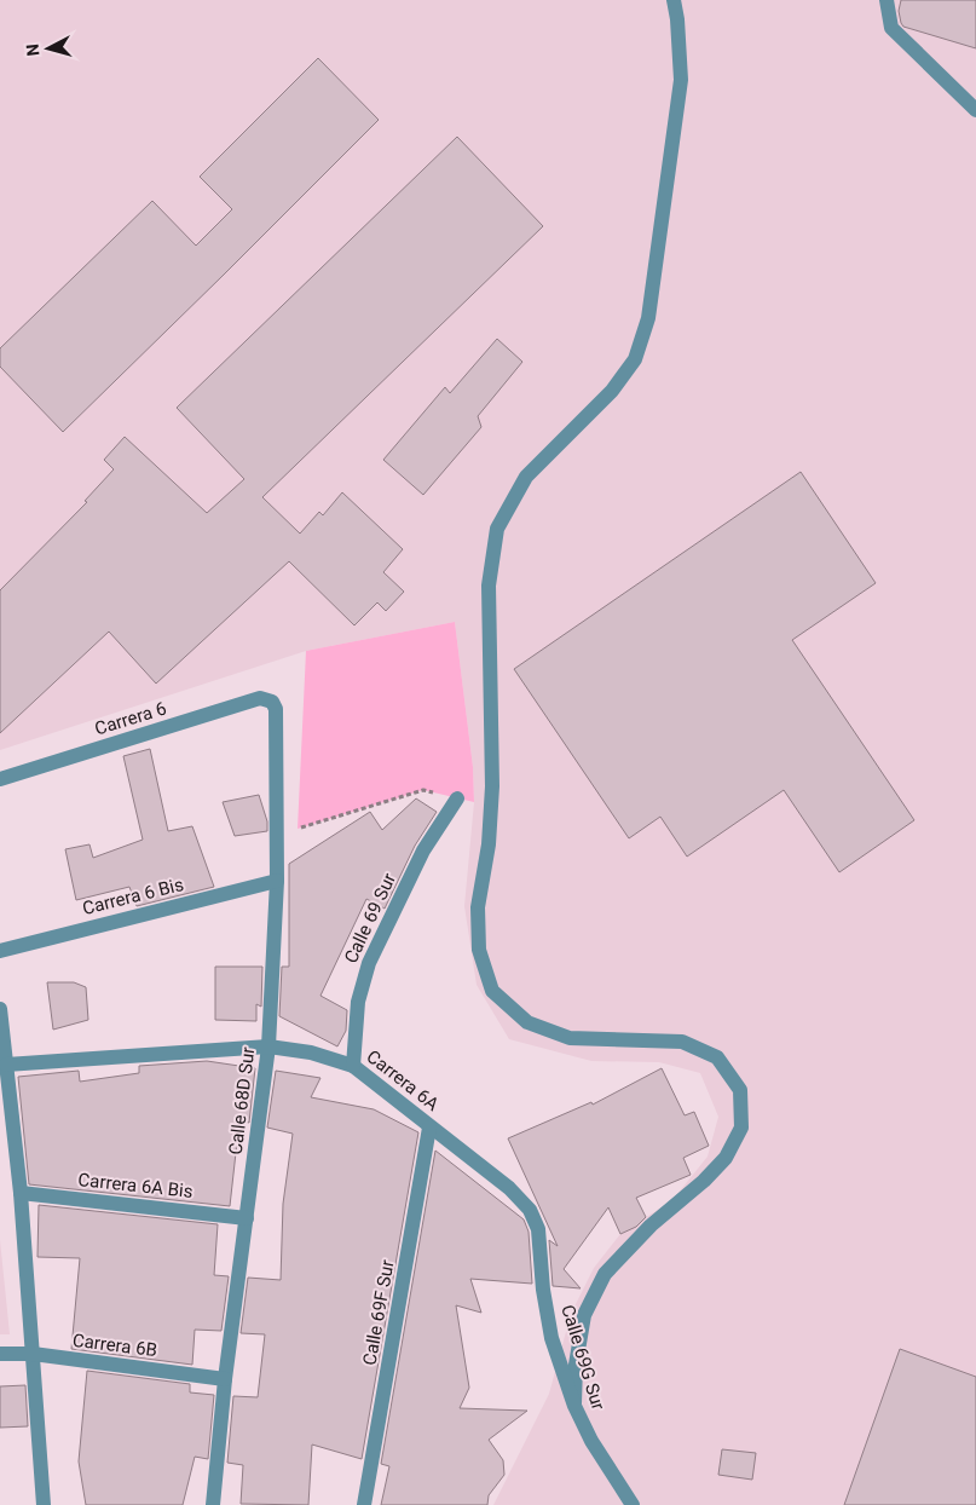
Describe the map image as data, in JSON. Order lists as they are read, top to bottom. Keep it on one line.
{"streets":{"street":["Carrera 6","Carrera 6 Bis","Calle 69 Sur","Carrera 6A","Calle 68D Sur","Carrera 6A Bis","Calle 69F Sur","Carrera 6B","Calle 69G Sur"]},"crossings":[["Carrera 6","Calle 68D Sur"],["Carrera 6 Bis","Calle 68D Sur"],["Calle 69 Sur","Carrera 6A"],["Carrera 6A","Calle 68D Sur"],["Carrera 6A","Calle 69F Sur"],["Carrera 6A","Calle 69G Sur"],["Calle 68D Sur","Carrera 6A Bis"],["Calle 68D Sur","Carrera 6B"]],"north":"left"}
